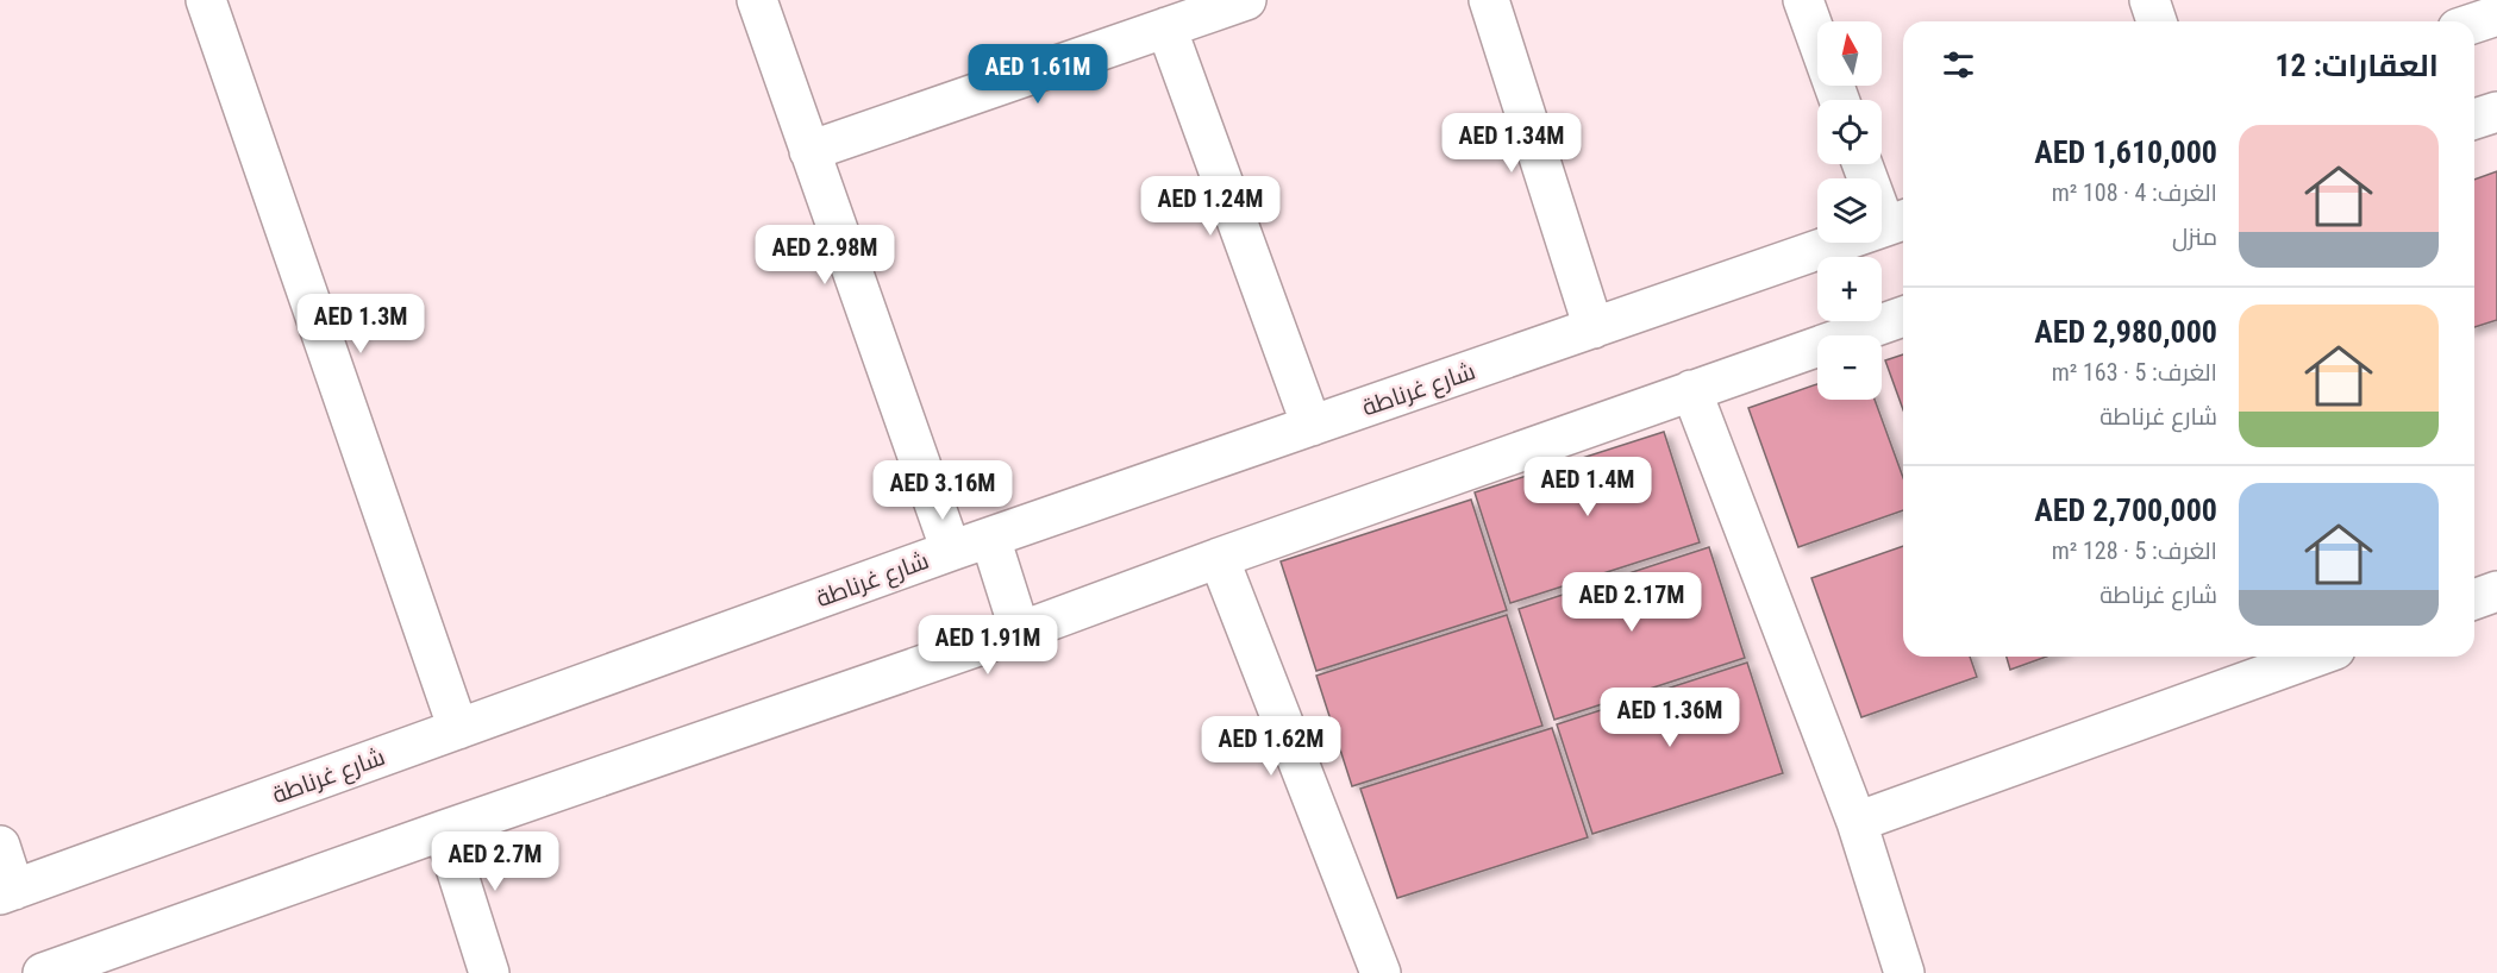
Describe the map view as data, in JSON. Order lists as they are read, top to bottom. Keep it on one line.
{"streets":{"street":["شارع غرناطة"]},"north":"top","page":{"map_buttons":["+","−"],"heading":"العقارات: 12","price":["AED 1.61M","AED 1.34M","AED 1.24M","AED 2.98M","AED 1.3M","AED 1.4M","AED 3.16M","AED 2.17M","AED 1.91M","AED 1.36M","AED 1.62M","AED 2.7M"],"list":[{"name":"AED 1,610,000","note":"الغرف: 4 · 108 m² · منزل"},{"name":"AED 2,980,000","note":"الغرف: 5 · 163 m² · شارع غرناطة"},{"name":"AED 2,700,000","note":"الغرف: 5 · 128 m² · شارع غرناطة"}]}}
